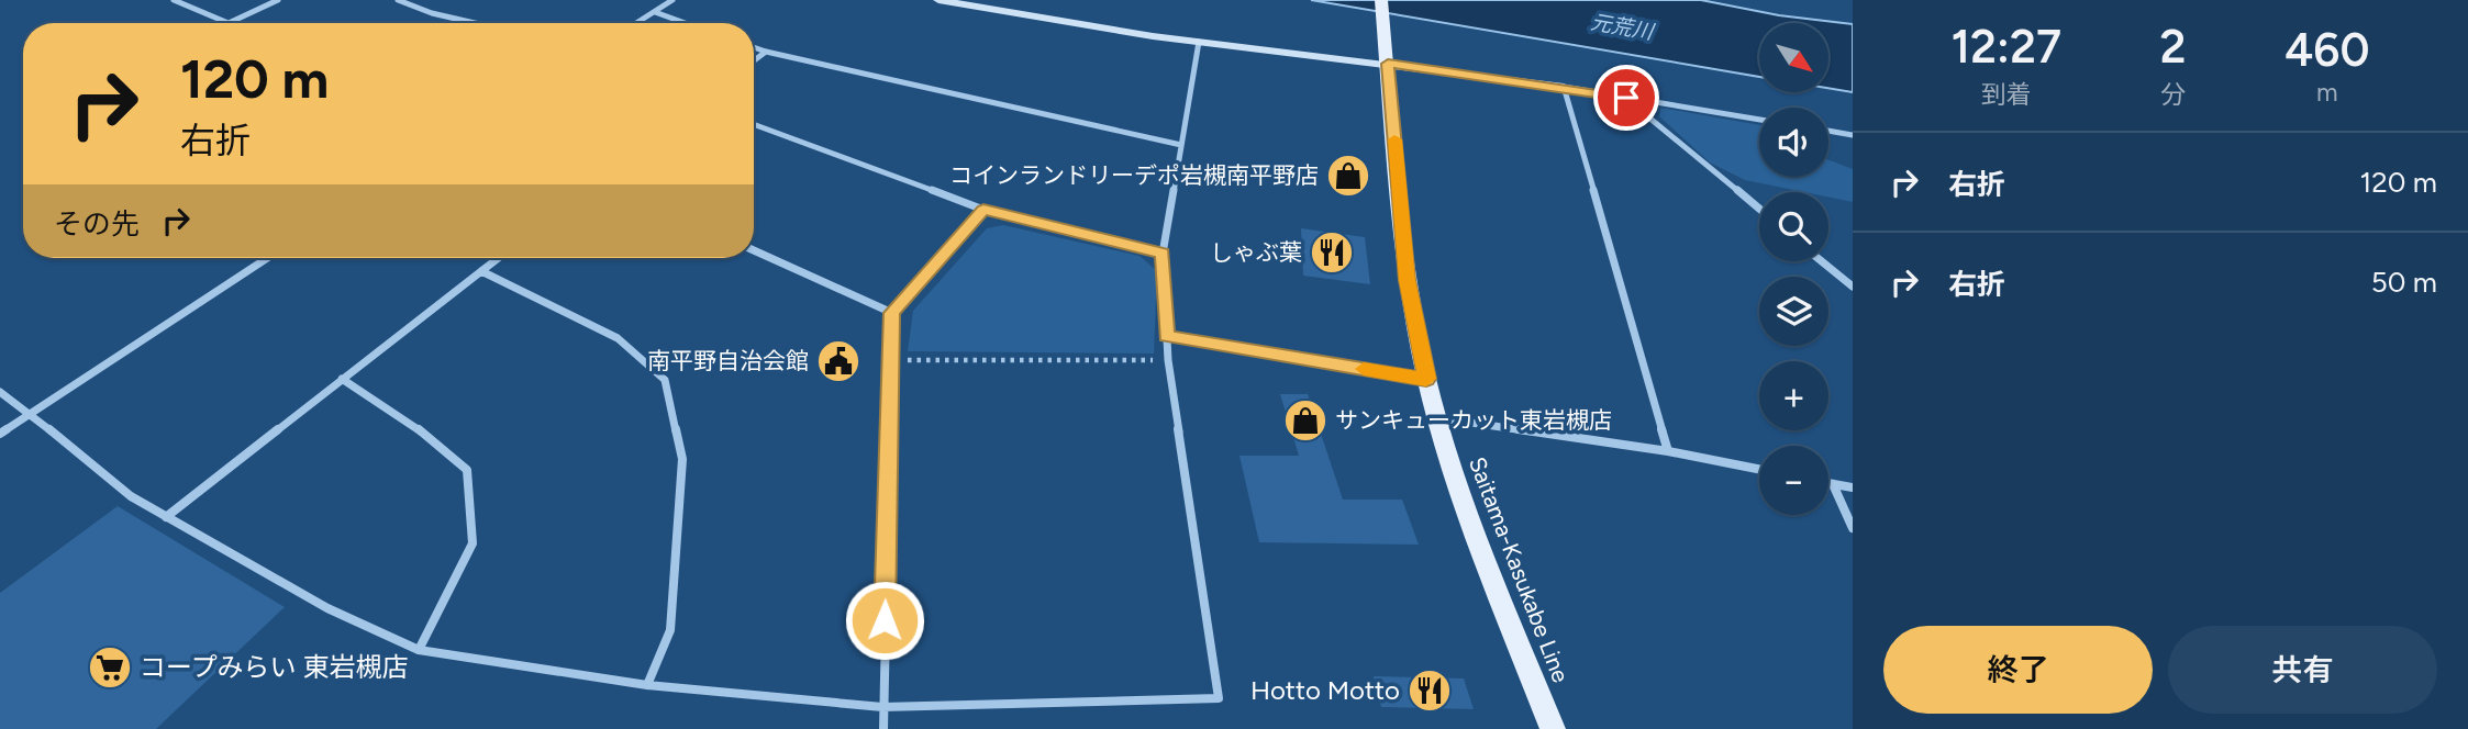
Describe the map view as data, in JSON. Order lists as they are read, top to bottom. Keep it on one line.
{"streets":{"main road":["Saitama-Kasukabe Line"]},"water":["元荒川"],"places":{"shop":["コインランドリーデポ岩槻南平野店","サンキューカット東岩槻店"],"restaurant":["しゃぶ葉","Hotto Motto"],"public building":["南平野自治会館"],"supermarket":["コープみらい 東岩槻店"]},"north":"bottom right","page":{"eta":["12:27","到着","2","分","460","m"],"map_buttons":["+","−"],"turn":["120 m","右折"],"list":[{"name":"右折","value":"120 m"},{"name":"右折","value":"50 m"}],"then":"その先","buttons":["終了","共有"]}}
